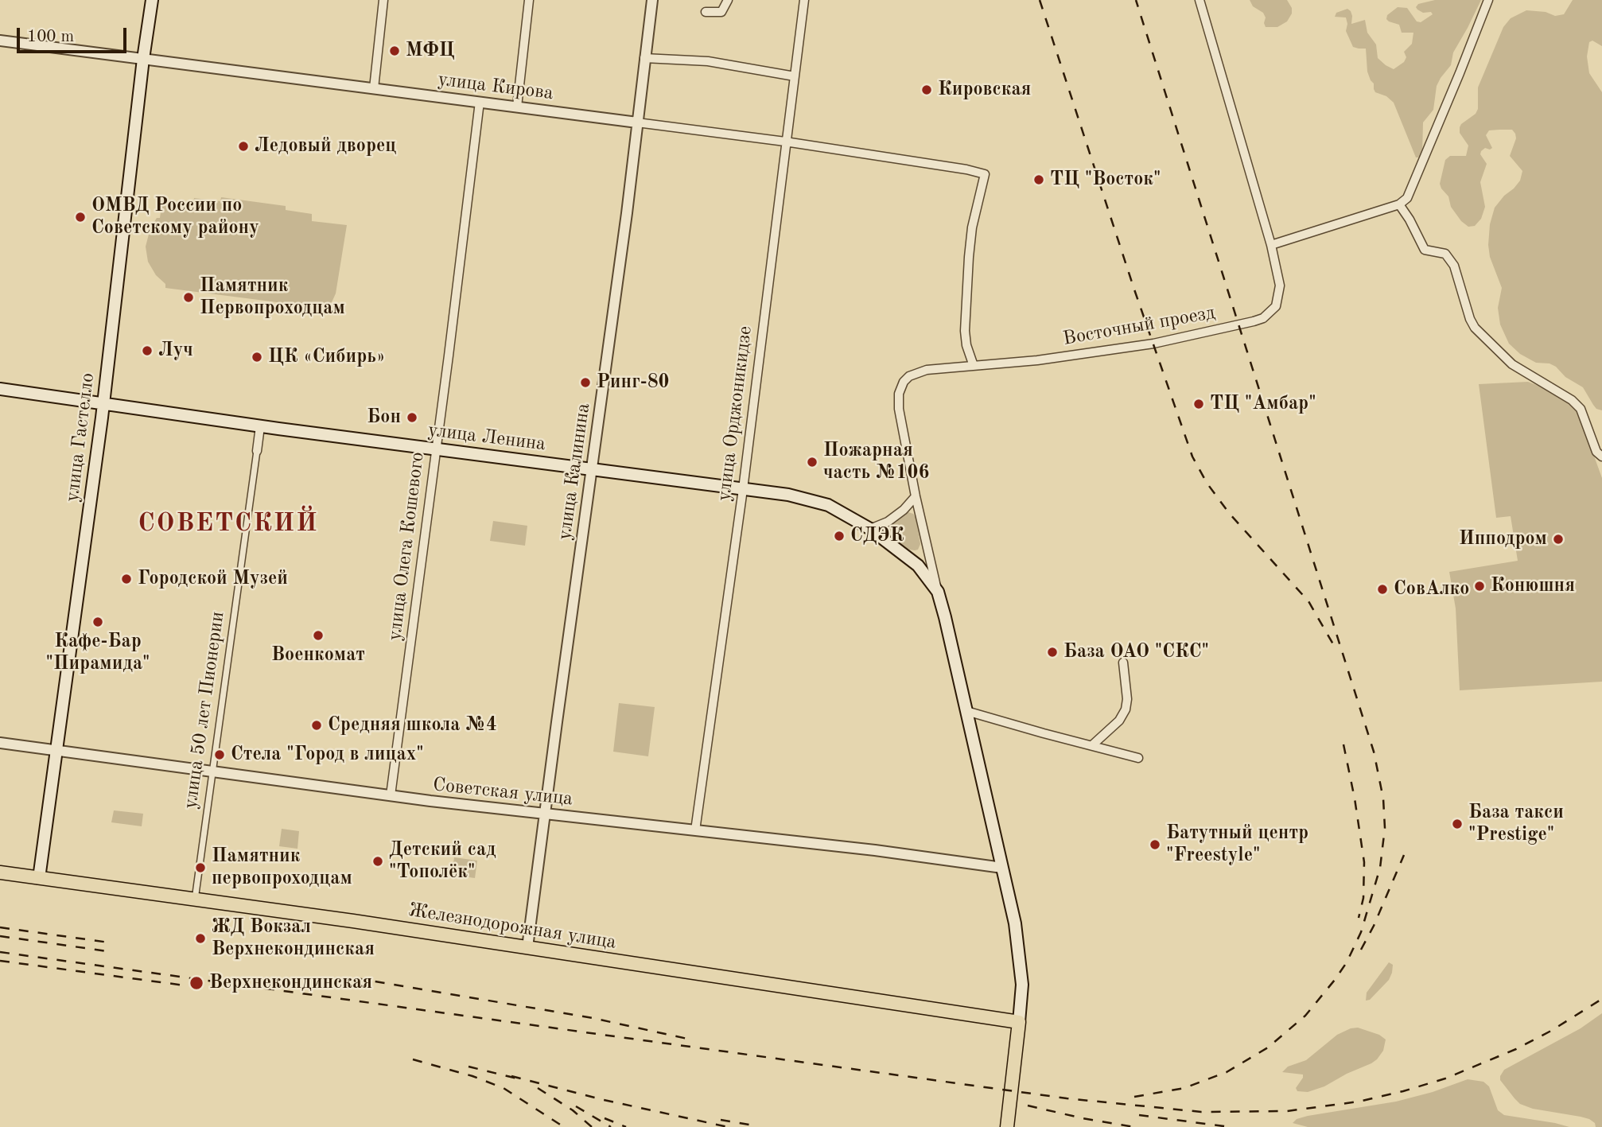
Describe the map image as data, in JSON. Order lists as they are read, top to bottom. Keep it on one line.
{"streets":{"main road":["улица Гастелло","улица Ленина","Железнодорожная улица"],"street":["улица Кирова","Восточный проезд","улица Орджоникидзе","улица Калинина","улица Олега Кошевого","улица 50 лет Пионерии","Советская улица"]},"crossings":[["улица Кирова","Восточный проезд"],["улица Кирова","улица Орджоникидзе"],["улица Кирова","улица Гастелло"],["улица Кирова","улица Калинина"],["улица Кирова","улица Олега Кошевого"],["Восточный проезд","улица Ленина"],["улица Орджоникидзе","улица Ленина"],["улица Орджоникидзе","Советская улица"],["улица Гастелло","улица Ленина"],["улица Гастелло","Советская улица"],["улица Гастелло","Железнодорожная улица"],["улица Ленина","улица Калинина"],["улица Ленина","улица Олега Кошевого"],["улица Ленина","улица 50 лет Пионерии"],["улица Калинина","Советская улица"],["улица Калинина","Железнодорожная улица"],["улица Олега Кошевого","Советская улица"],["улица 50 лет Пионерии","Советская улица"],["улица 50 лет Пионерии","Железнодорожная улица"]],"districts":["СОВЕТСКИЙ"],"places":["МФЦ","Кировская","Ледовый дворец","ТЦ \"Восток\"","ОМВД России по Советскому району","Памятник Первопроходцам","Луч","ЦК «Сибирь»","Ринг-80","ТЦ \"Амбар\"","Бон","Пожарная часть №106","СДЭК","Ипподром","Городской Музей","Конюшня","СовАлко","Кафе-Бар \"Пирамида\"","Военкомат","База ОАО \"СКС\"","Средняя школа №4","Стела \"Город в лицах\"","База такси \"Prestige\"","Батутный центр \"Freestyle\"","Детский сад \"Тополёк\"","Памятник первопроходцам","ЖД Вокзал Верхнекондинская","Верхнекондинская"],"scale_bar":"100 m"}
